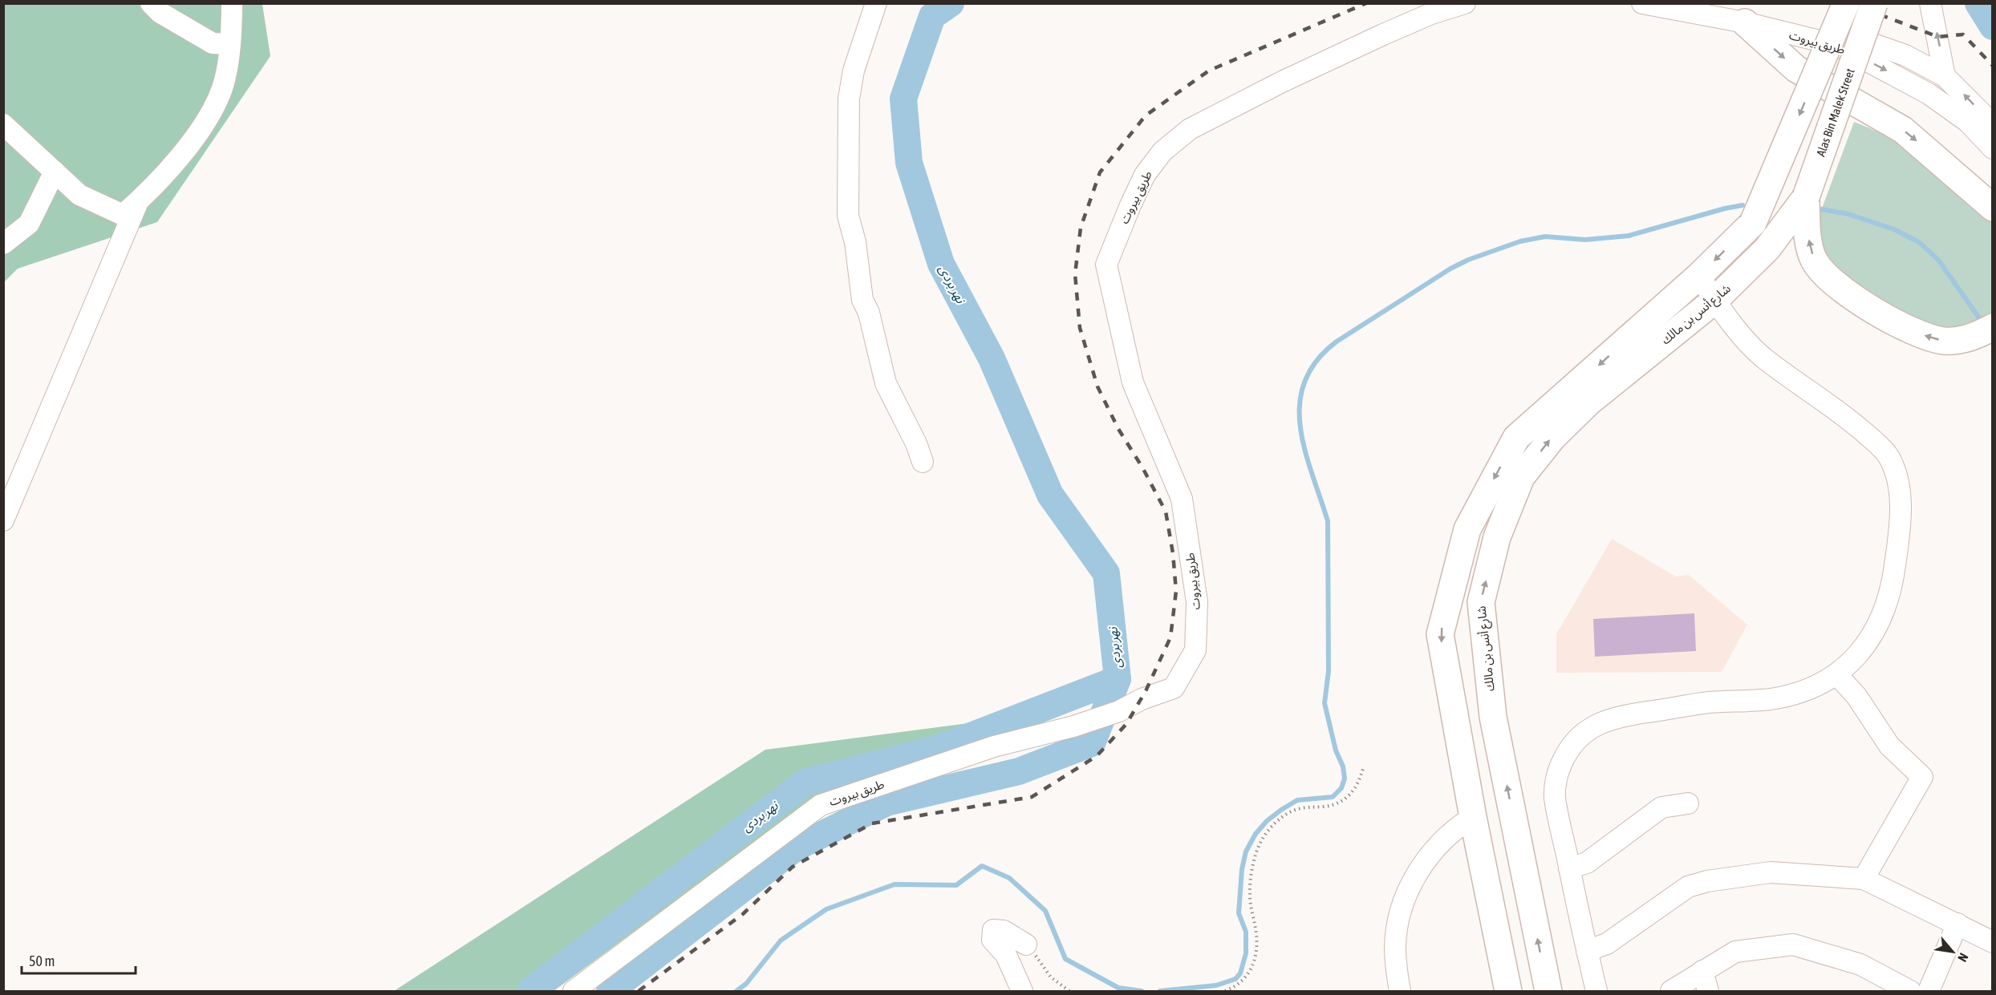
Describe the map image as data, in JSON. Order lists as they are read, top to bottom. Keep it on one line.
{"streets":{"main road":["Alas Bin Malek Street","شارع أنس بن مالك"],"street":["طريق بيروت"]},"crossings":[["Alas Bin Malek Street","شارع أنس بن مالك"]],"water":["نهر بردى"],"scale_bar":"50 m","north":"bottom right"}
